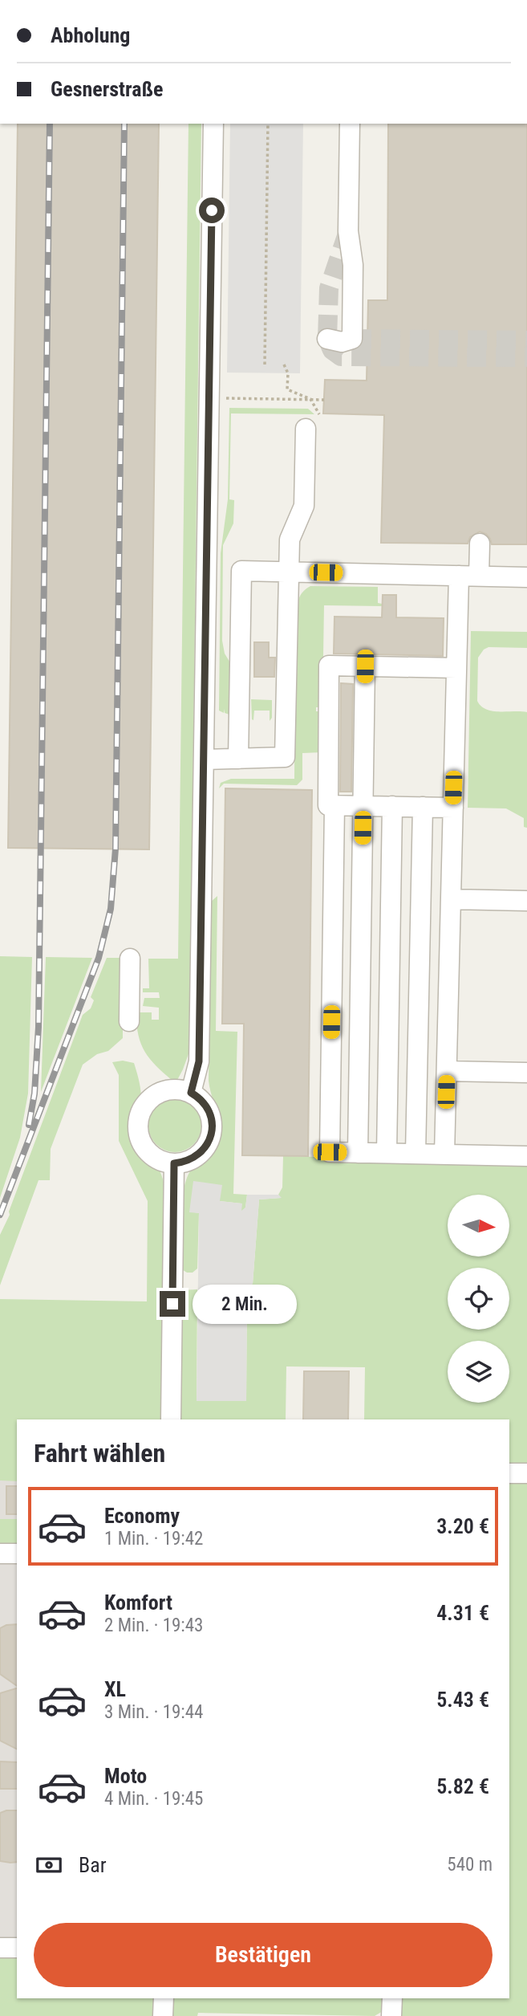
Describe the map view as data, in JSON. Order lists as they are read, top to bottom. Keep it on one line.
{"north":"right","page":{"banner":["Abholung","Gesnerstraße"],"bubble":"2 Min.","heading":"Fahrt wählen","list":[{"name":"Economy","note":"1 Min. · 19:42","value":"3.20 €"},{"name":"Komfort","note":"2 Min. · 19:43","value":"4.31 €"},{"name":"XL","note":"3 Min. · 19:44","value":"5.43 €"},{"name":"Moto","note":"4 Min. · 19:45","value":"5.82 €"}],"pay":["Bar","540 m"],"buttons":"Bestätigen"}}
